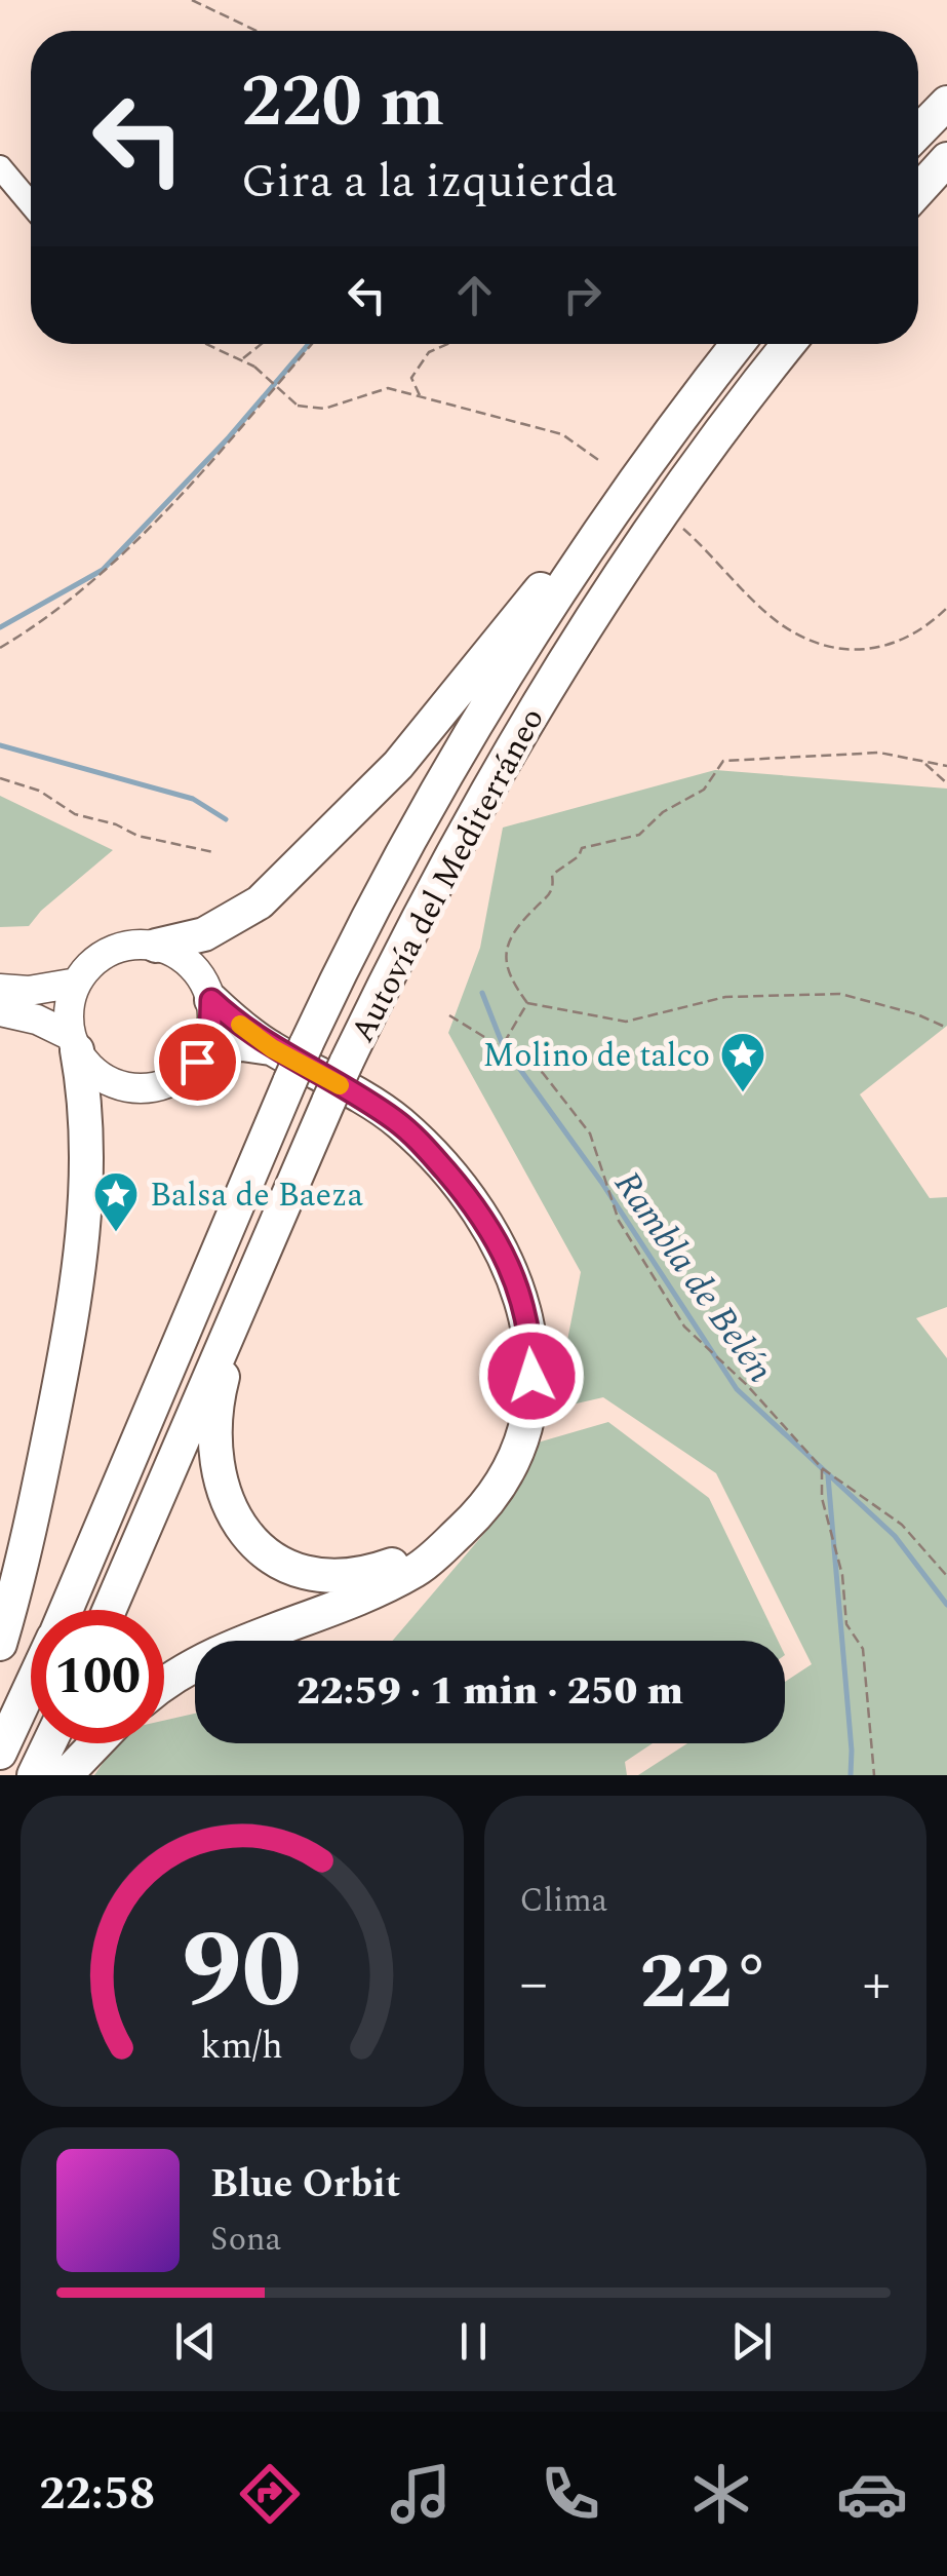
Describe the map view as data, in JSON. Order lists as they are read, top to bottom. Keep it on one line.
{"streets":{"highway":["Autovía del Mediterráneo"]},"water":["Rambla de Belén"],"places":{"place":["Molino de talco","Balsa de Baeza"]},"page":{"turn":["220 m","Gira a la izquierda"],"limit":"100","trip":"22:59 · 1 min · 250 m","tile":"Clima","heat":["−","22°","+"],"song":["Blue Orbit","Sona"],"tabs":"22:58","gauge":["90","km/h"]}}
